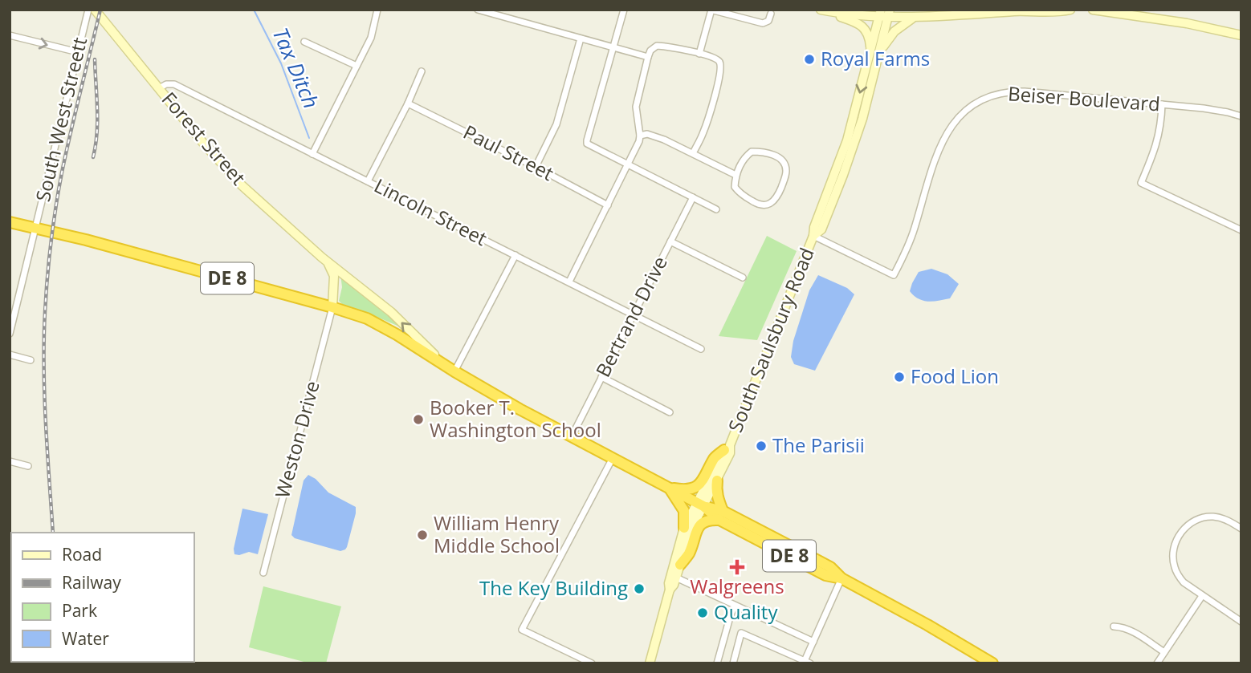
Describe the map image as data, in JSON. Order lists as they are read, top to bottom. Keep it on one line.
{"streets":{"highway":["Forest Street","DE 8"],"main road":["South Saulsbury Road"],"street":["Beiser Boulevard","South West Streett","Paul Street","Lincoln Street","Bertrand Drive","Weston Drive"]},"crossings":[["Beiser Boulevard","South Saulsbury Road"],["South West Streett","DE 8"],["Forest Street","Lincoln Street"],["Forest Street","DE 8"],["Forest Street","Bertrand Drive"],["Forest Street","South Saulsbury Road"],["Forest Street","Weston Drive"],["Lincoln Street","Bertrand Drive"],["DE 8","South Saulsbury Road"],["DE 8","Weston Drive"]],"water":["Tax Ditch"],"places":{"other":["Royal Farms","Food Lion","Booker T. Washington School","The Parisii","William Henry Middle School","The Key Building","Quality"],"health":["Walgreens"]},"legend":["Road","Railway","Park","Water"]}
